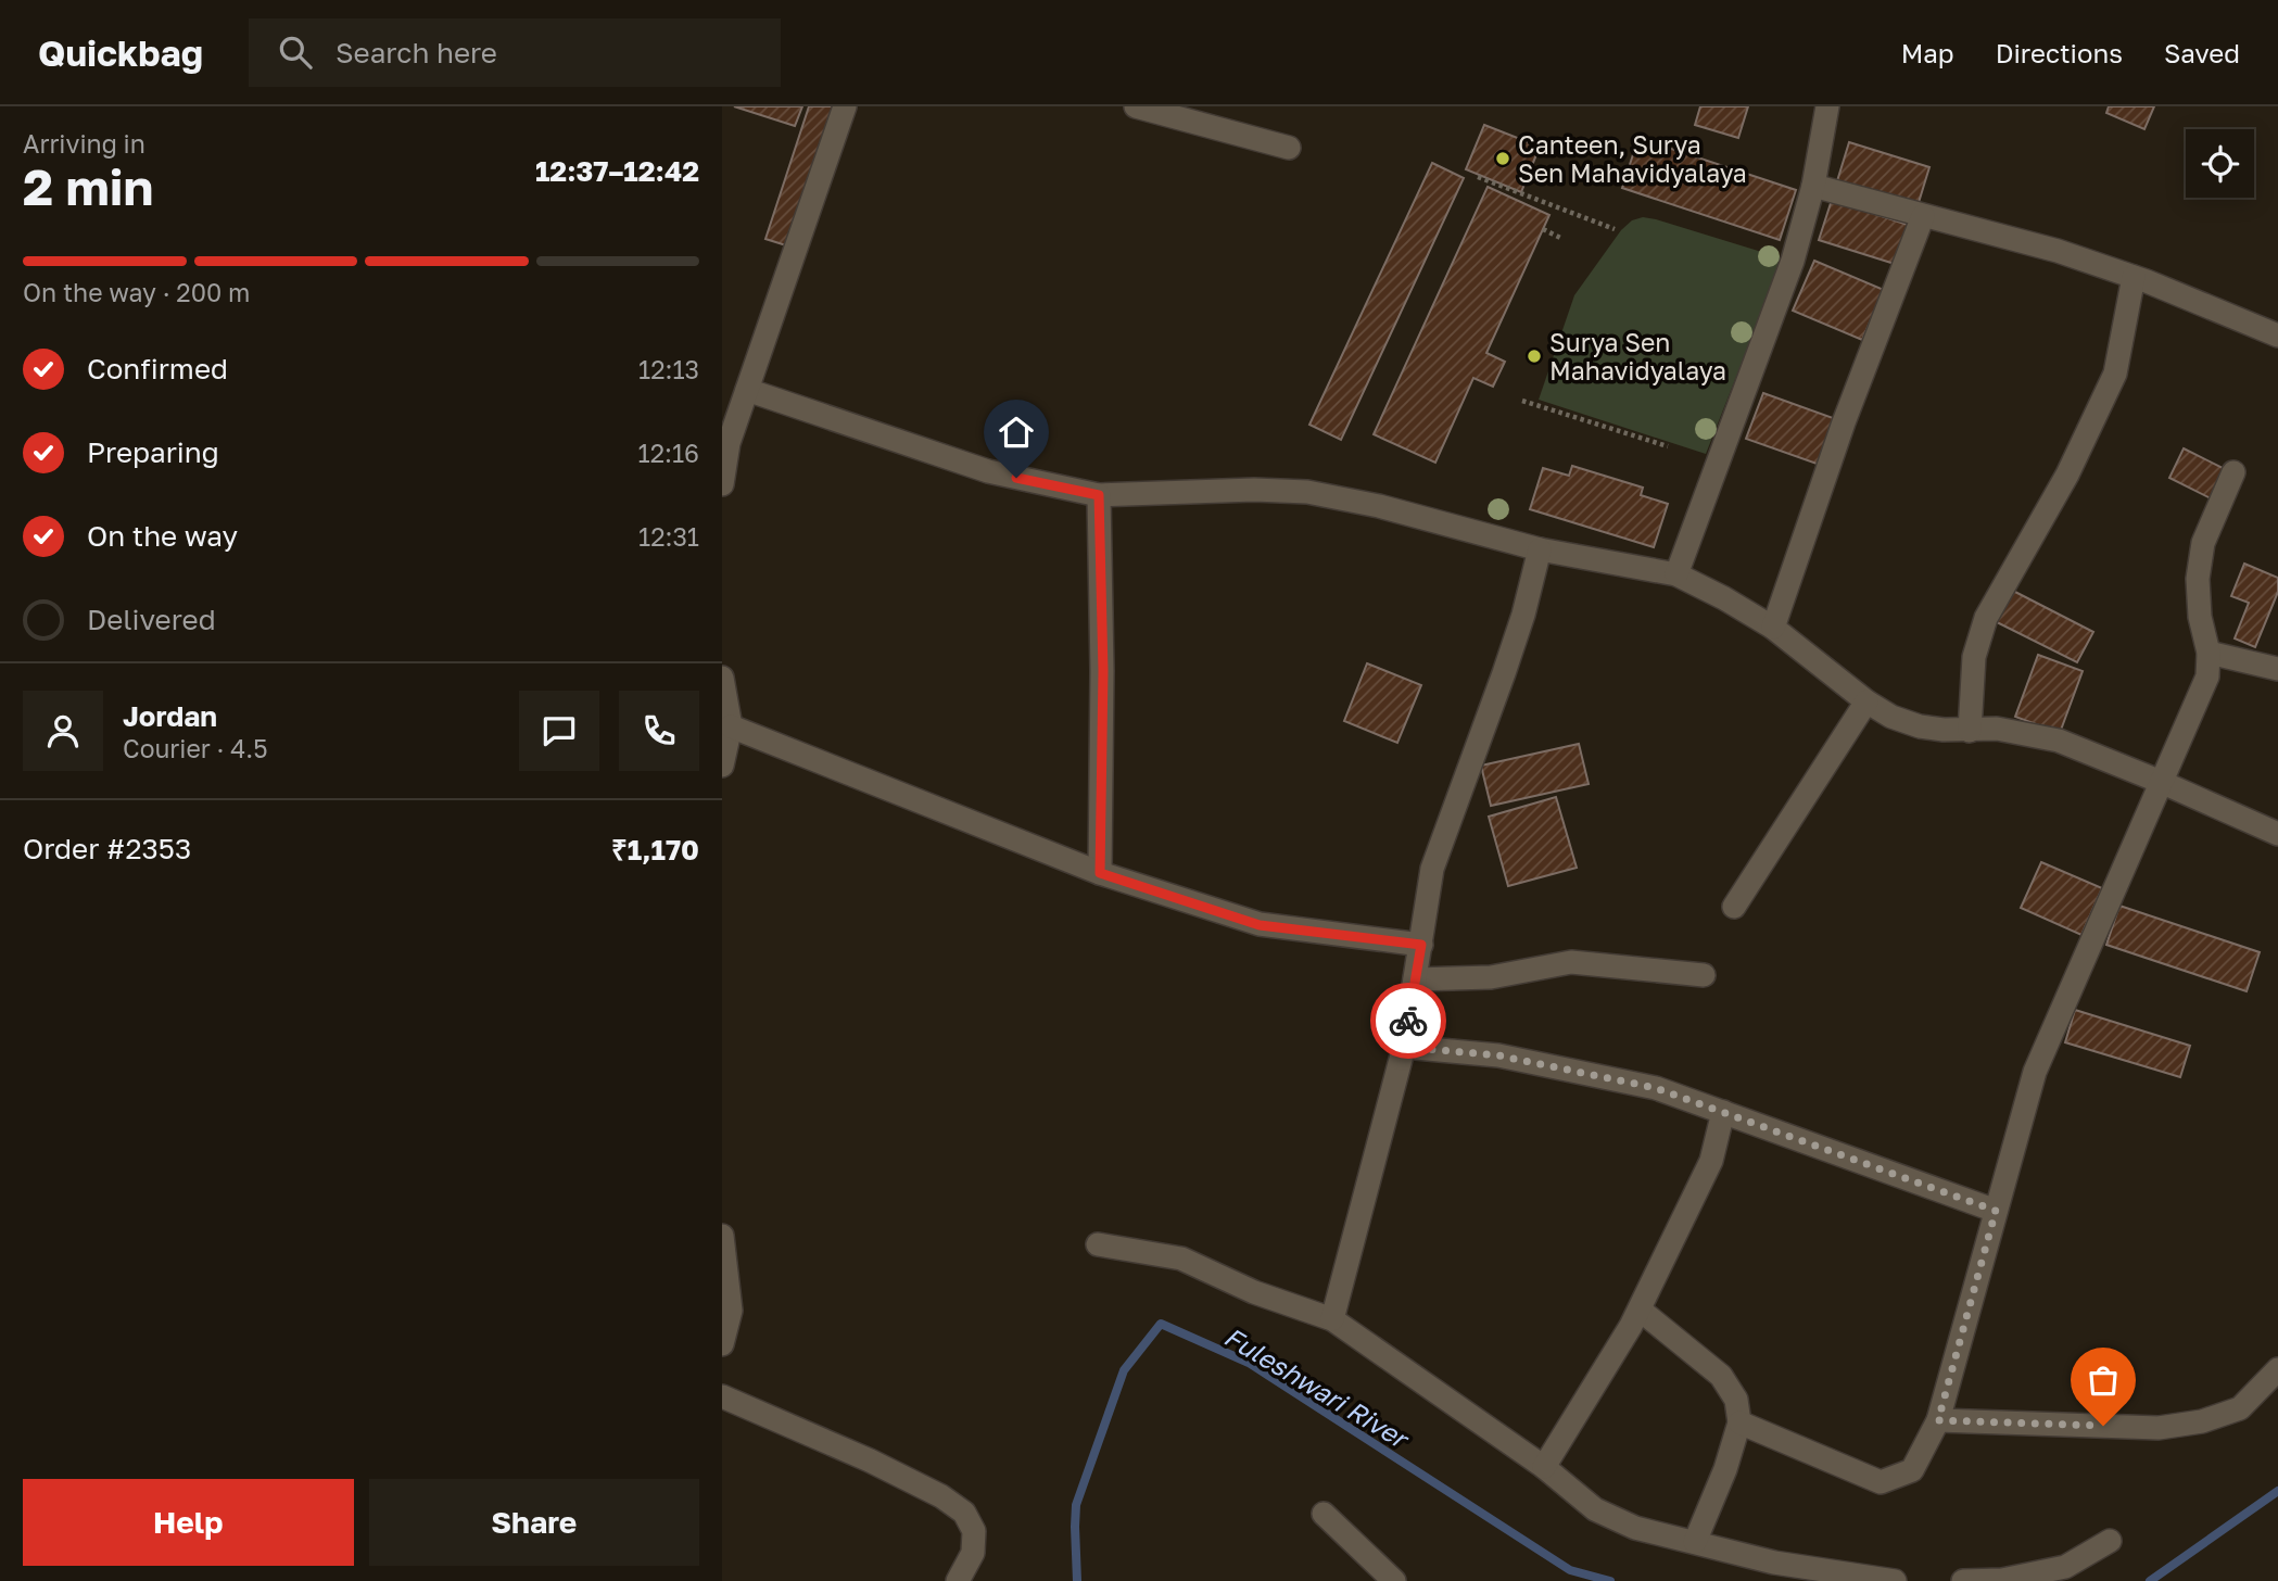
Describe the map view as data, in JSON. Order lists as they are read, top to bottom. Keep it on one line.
{"water":["Fuleshwari River"],"places":["Canteen, Surya Sen Mahavidyalaya","Surya Sen Mahavidyalaya"],"page":{"header":"Quickbag","search":"Search here","nav":["Map","Directions","Saved"],"heading":["2 min","Arriving in","12:37–12:42"],"panel":["Jordan","Courier · 4.5","Order #2353","₹1,170"],"bar":"On the way · 200 m","list":[["Confirmed","12:13"],["Preparing","12:16"],["On the way","12:31"],"Delivered"],"buttons":["Help","Share"]}}
